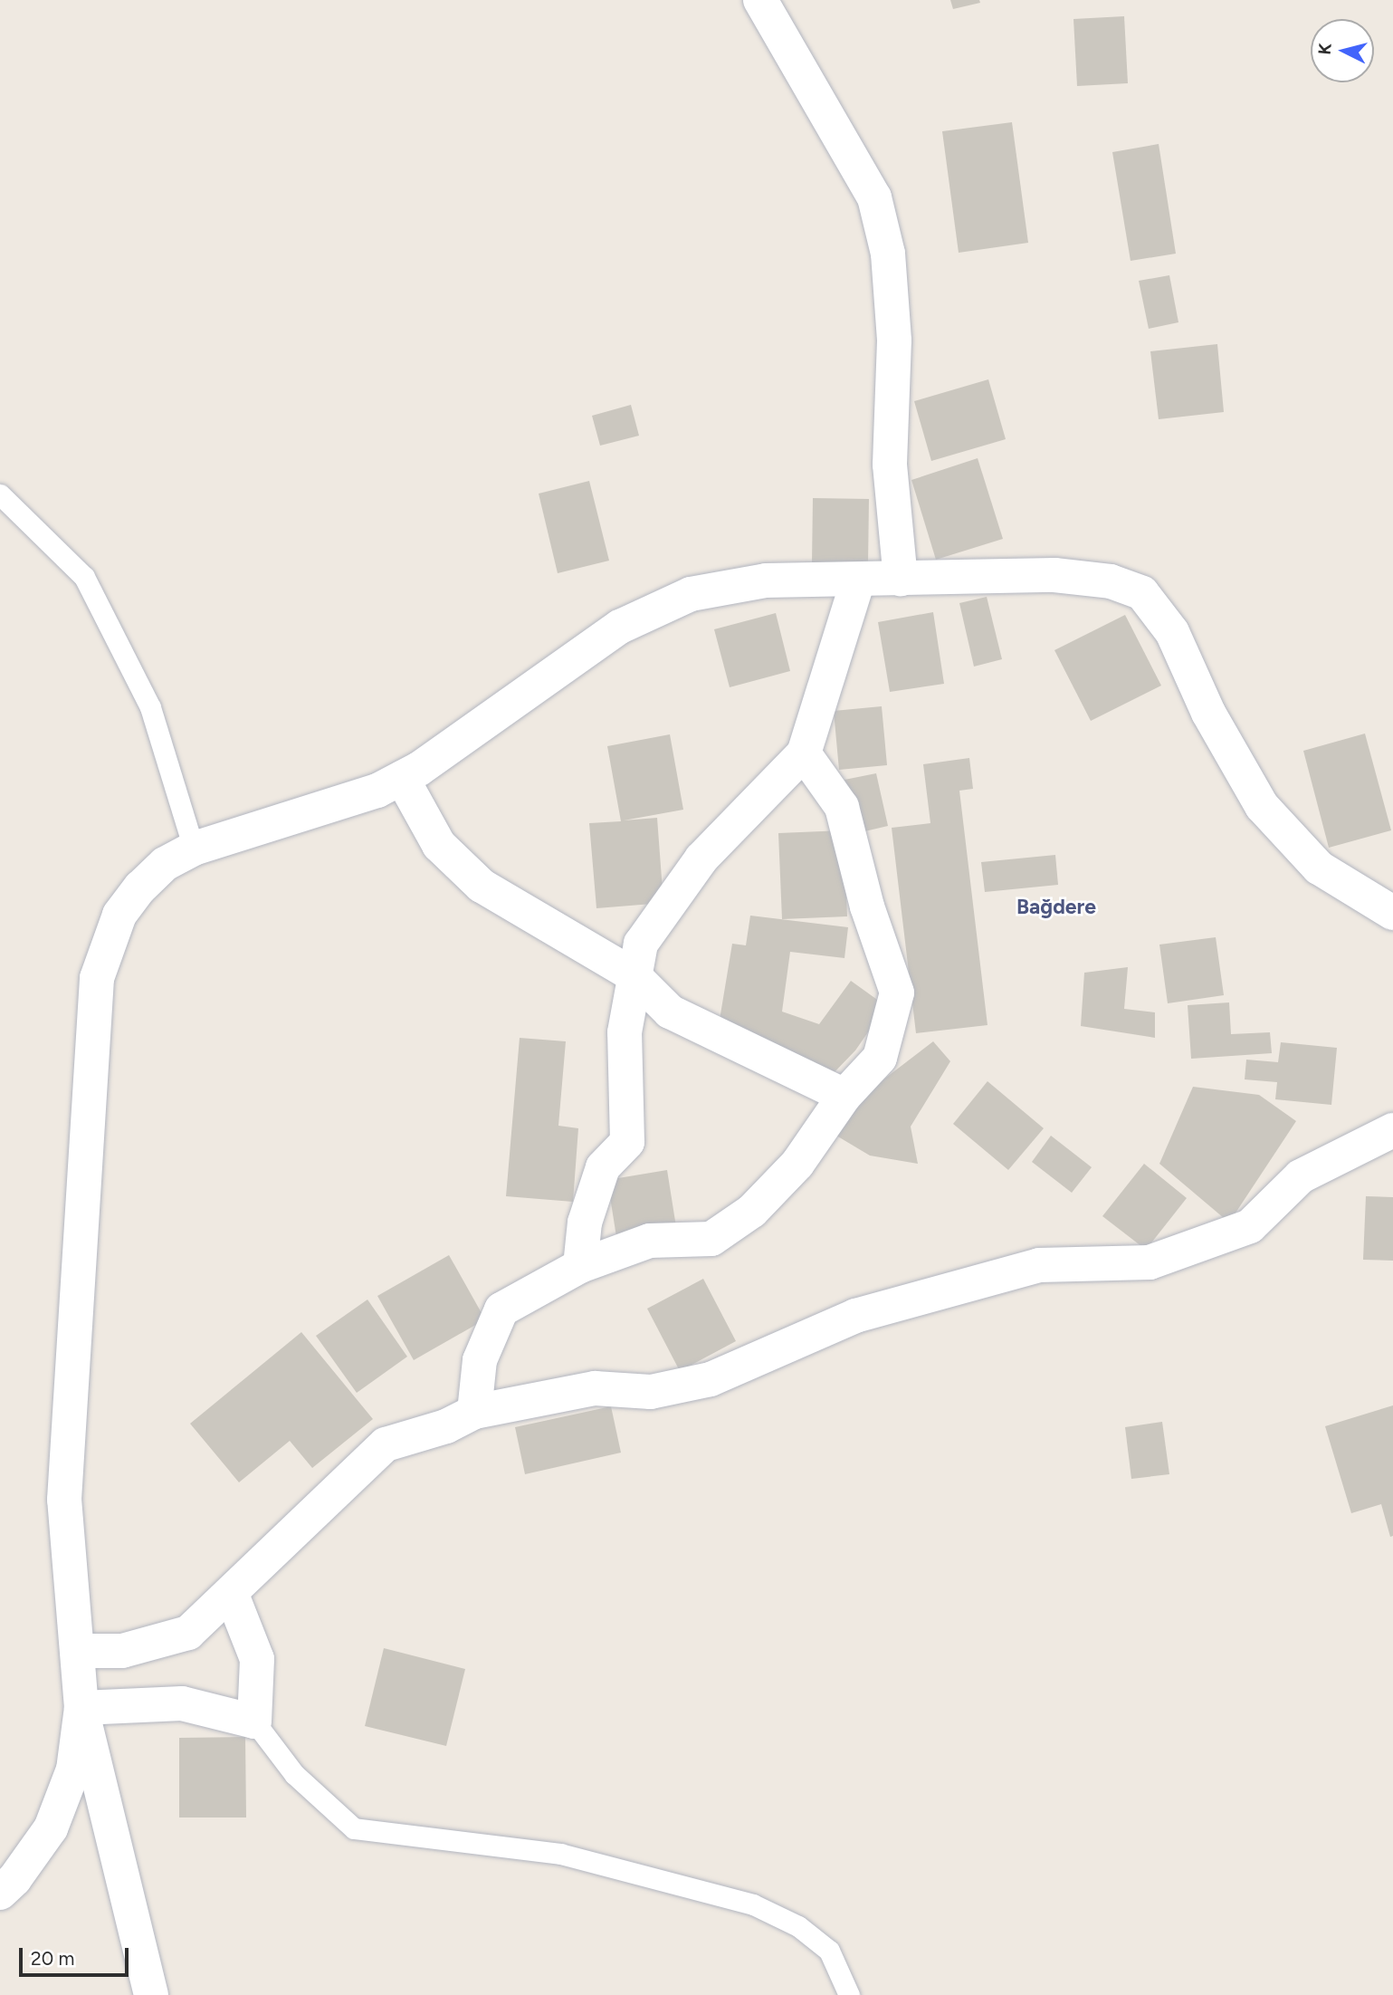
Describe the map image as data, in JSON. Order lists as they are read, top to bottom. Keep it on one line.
{"districts":["Bağdere"],"scale_bar":"20 m","north":"left"}
